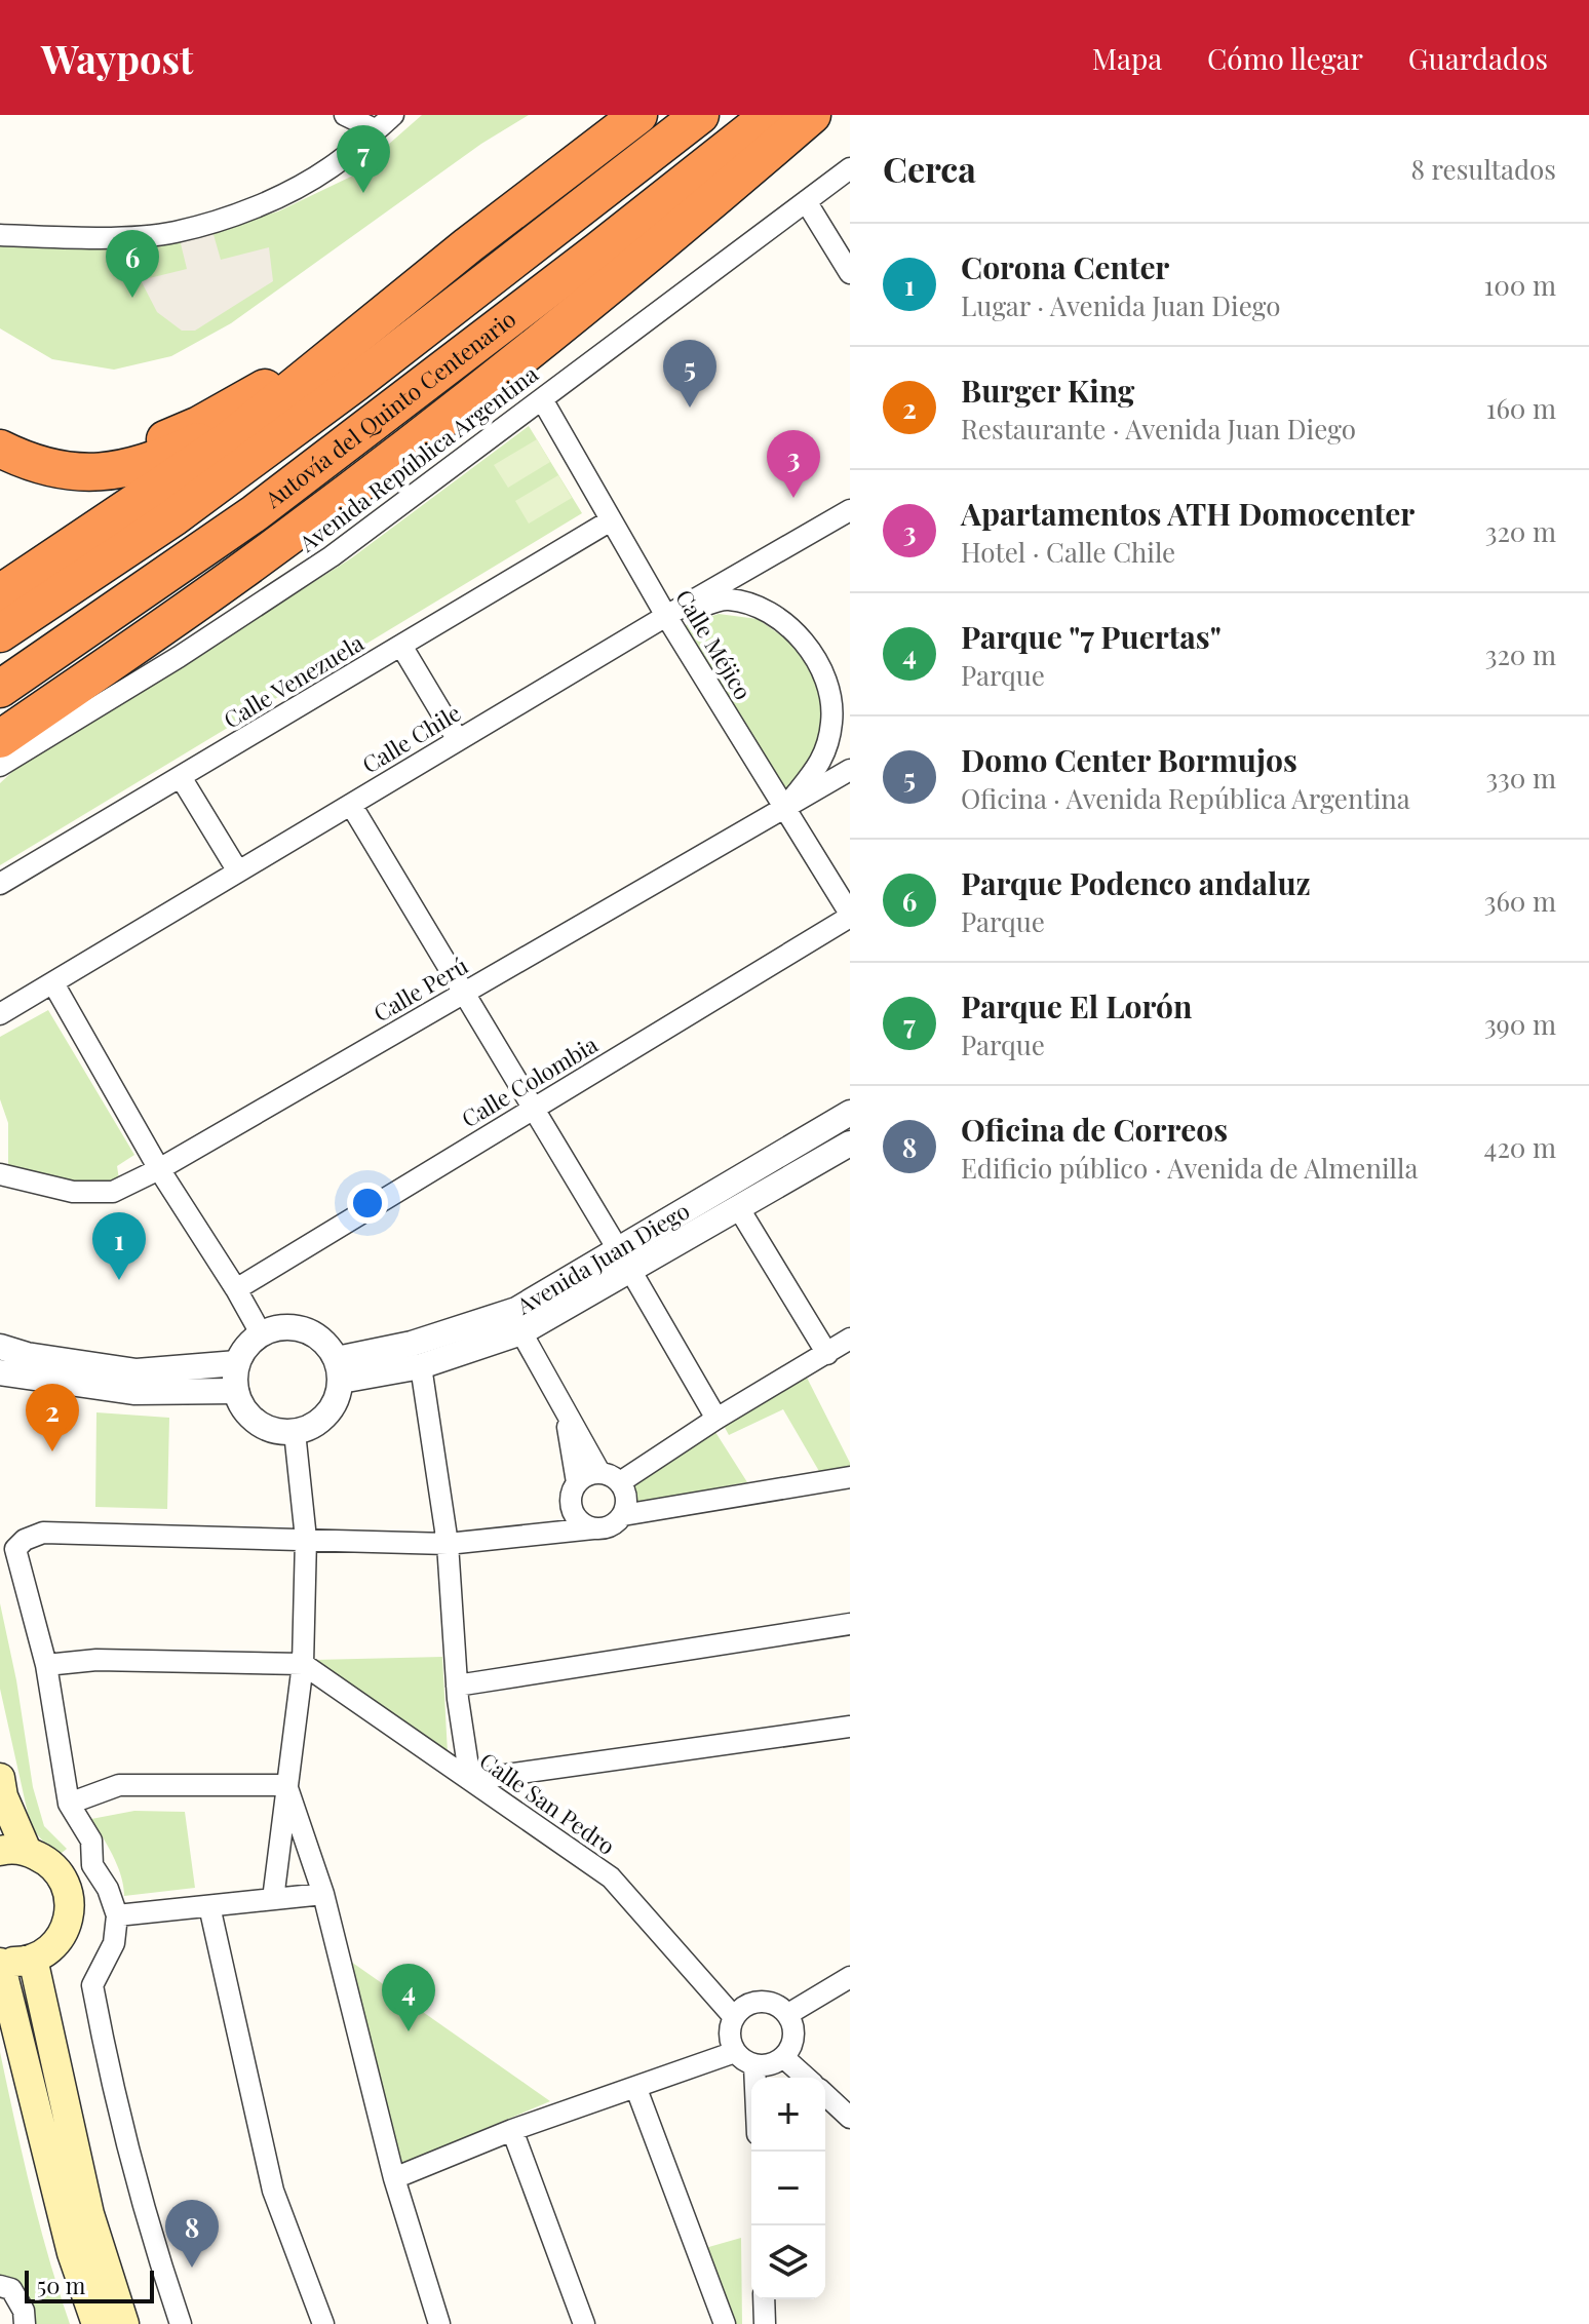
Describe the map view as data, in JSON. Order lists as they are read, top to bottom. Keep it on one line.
{"streets":{"highway":["Autovía del Quinto Centenario"],"street":["Avenida República Argentina","Calle Méjico","Calle Venezuela","Calle Chile","Calle Perú","Calle Colombia","Avenida Juan Diego","Calle San Pedro"]},"crossings":[["Avenida República Argentina","Calle Méjico"],["Calle Méjico","Calle Venezuela"],["Calle Méjico","Calle Chile"],["Calle Méjico","Calle Perú"],["Calle Méjico","Calle Colombia"]],"scale_bar":"50 m","page":{"header":"Waypost","nav":["Mapa","Cómo llegar","Guardados"],"heading":["Cerca","8 resultados"],"pins":["7","6","5","3","1","2","4","8"],"list":[{"mark":"1","name":"Corona Center","note":"Lugar · Avenida Juan Diego","value":"100 m"},{"mark":"2","name":"Burger King","note":"Restaurante · Avenida Juan Diego","value":"160 m"},{"mark":"3","name":"Apartamentos ATH Domocenter","note":"Hotel · Calle Chile","value":"320 m"},{"mark":"4","name":"Parque \"7 Puertas\"","note":"Parque","value":"320 m"},{"mark":"5","name":"Domo Center Bormujos","note":"Oficina · Avenida República Argentina","value":"330 m"},{"mark":"6","name":"Parque Podenco andaluz","note":"Parque","value":"360 m"},{"mark":"7","name":"Parque El Lorón","note":"Parque","value":"390 m"},{"mark":"8","name":"Oficina de Correos","note":"Edificio público · Avenida de Almenilla","value":"420 m"}],"map_buttons":["+","−"],"scale":"50 m"}}
